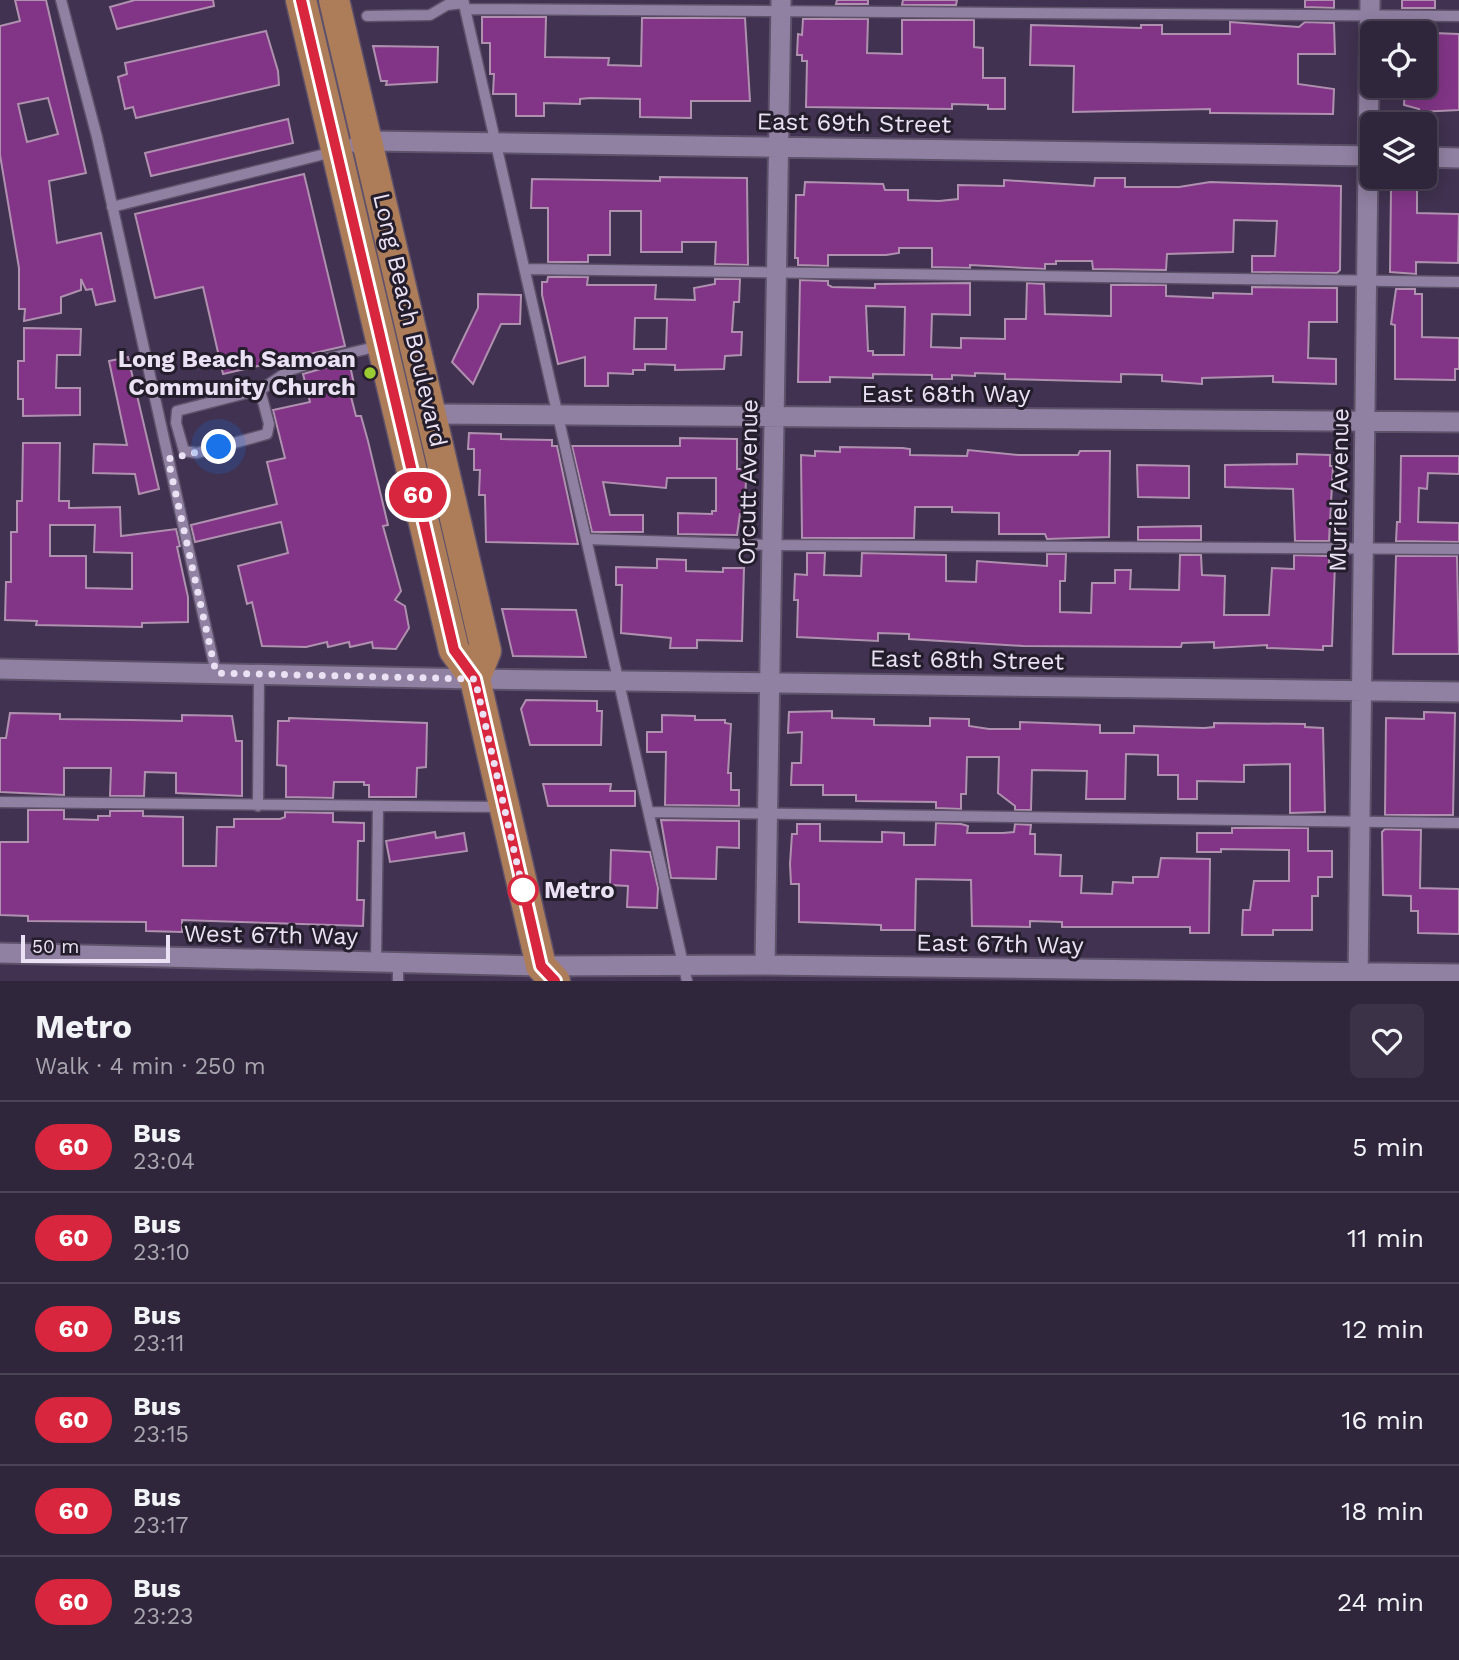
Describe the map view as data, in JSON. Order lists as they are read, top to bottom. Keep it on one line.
{"streets":{"main road":["Long Beach Boulevard"],"street":["East 69th Street","East 68th Way","Orcutt Avenue","Muriel Avenue","East 68th Street","West 67th Way","East 67th Way"]},"crossings":[["East 69th Street","Long Beach Boulevard"],["East 69th Street","Orcutt Avenue"],["Long Beach Boulevard","East 68th Way"],["Long Beach Boulevard","East 68th Street"],["Long Beach Boulevard","West 67th Way"],["Long Beach Boulevard","East 67th Way"],["East 68th Way","Orcutt Avenue"],["East 68th Way","Muriel Avenue"],["Orcutt Avenue","East 68th Street"],["Orcutt Avenue","East 67th Way"],["Muriel Avenue","East 68th Street"],["Muriel Avenue","East 67th Way"],["West 67th Way","East 67th Way"]],"places":["Long Beach Samoan Community Church","Metro"],"lines":["bus line 60"],"scale_bar":"50 m","page":{"on_map":"60","scale":"50 m","heading":["Metro","Walk · 4 min · 250 m"],"list":[{"mark":"60","name":"Bus","note":"23:04","value":"5 min"},{"mark":"60","name":"Bus","note":"23:10","value":"11 min"},{"mark":"60","name":"Bus","note":"23:11","value":"12 min"},{"mark":"60","name":"Bus","note":"23:15","value":"16 min"},{"mark":"60","name":"Bus","note":"23:17","value":"18 min"},{"mark":"60","name":"Bus","note":"23:23","value":"24 min"}]}}
